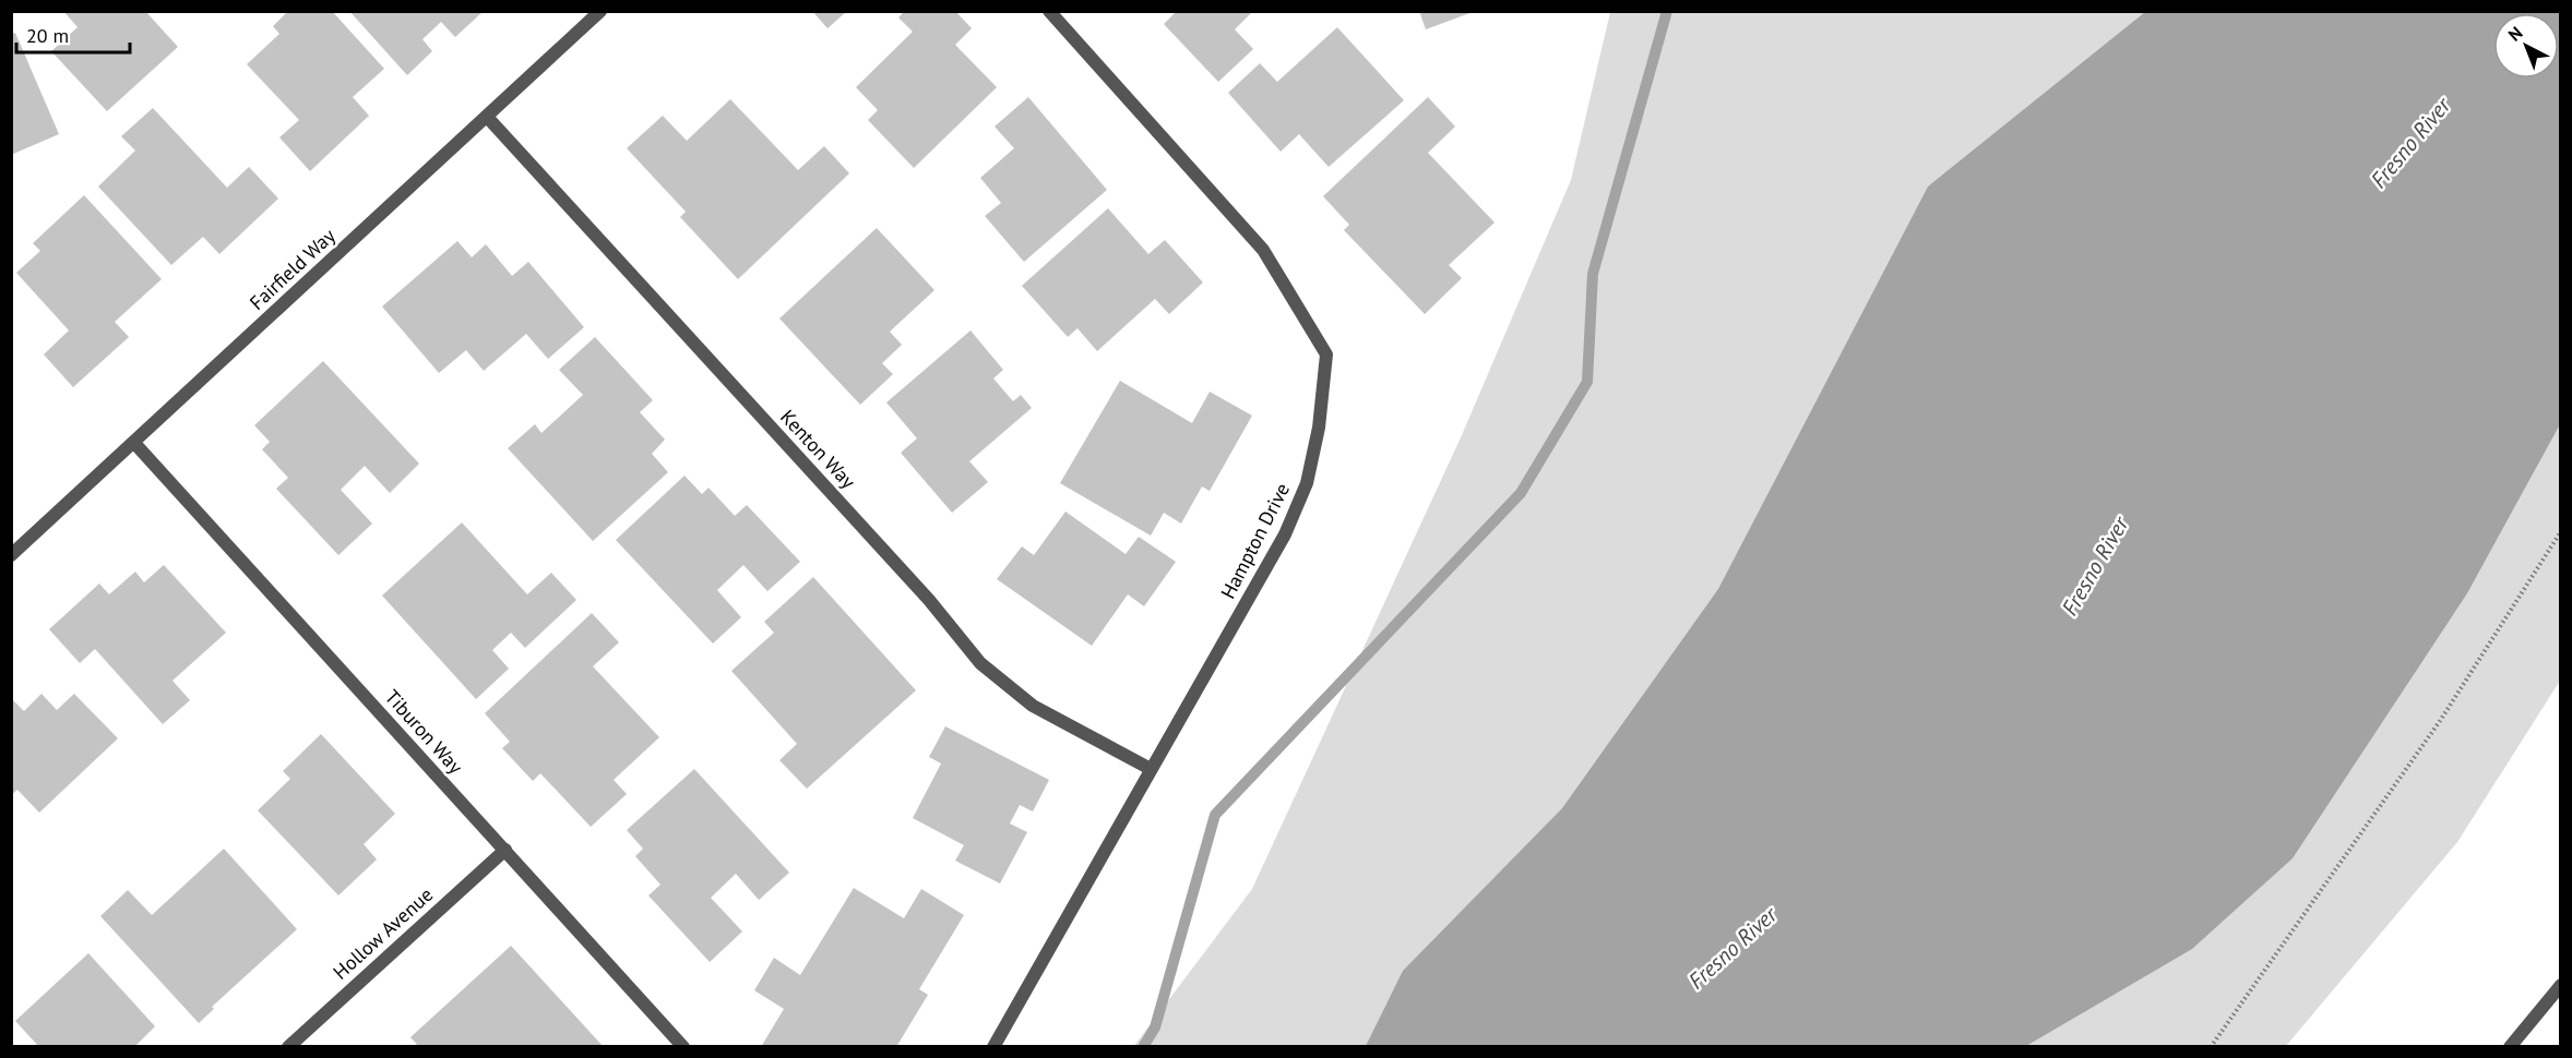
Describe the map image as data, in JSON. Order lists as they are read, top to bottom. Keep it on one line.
{"streets":{"street":["Fairfield Way","Kenton Way","Hampton Drive","Tiburon Way","Hollow Avenue"]},"crossings":[["Fairfield Way","Kenton Way"],["Fairfield Way","Tiburon Way"],["Kenton Way","Hampton Drive"],["Tiburon Way","Hollow Avenue"]],"water":["Fresno River"],"scale_bar":"20 m","north":"top left"}
